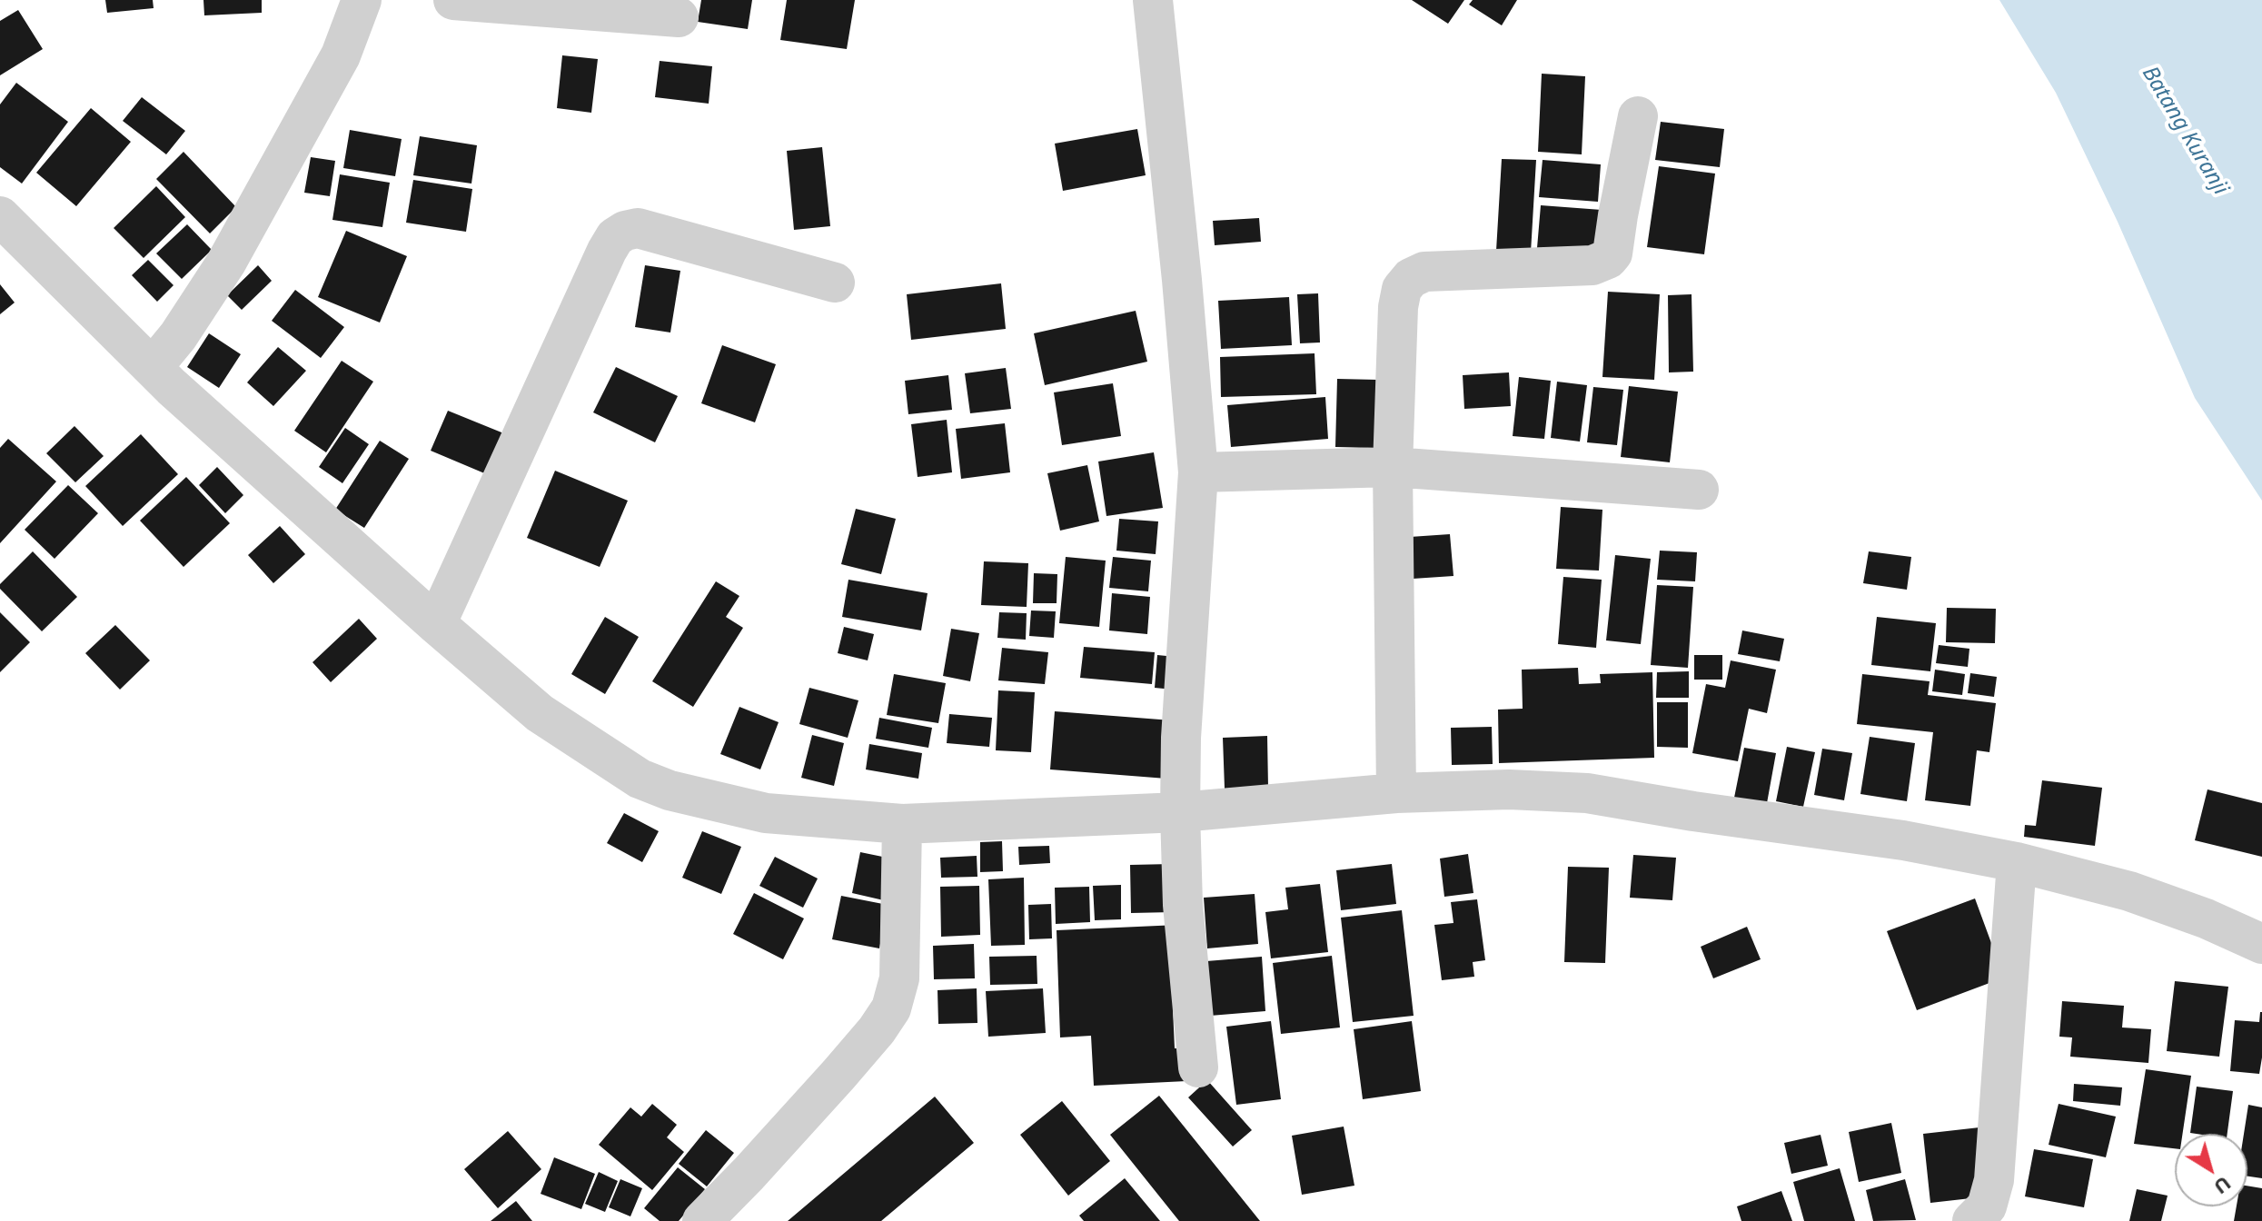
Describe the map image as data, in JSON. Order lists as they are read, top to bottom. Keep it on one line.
{"water":["Batang Kuranji"],"north":"bottom right"}
